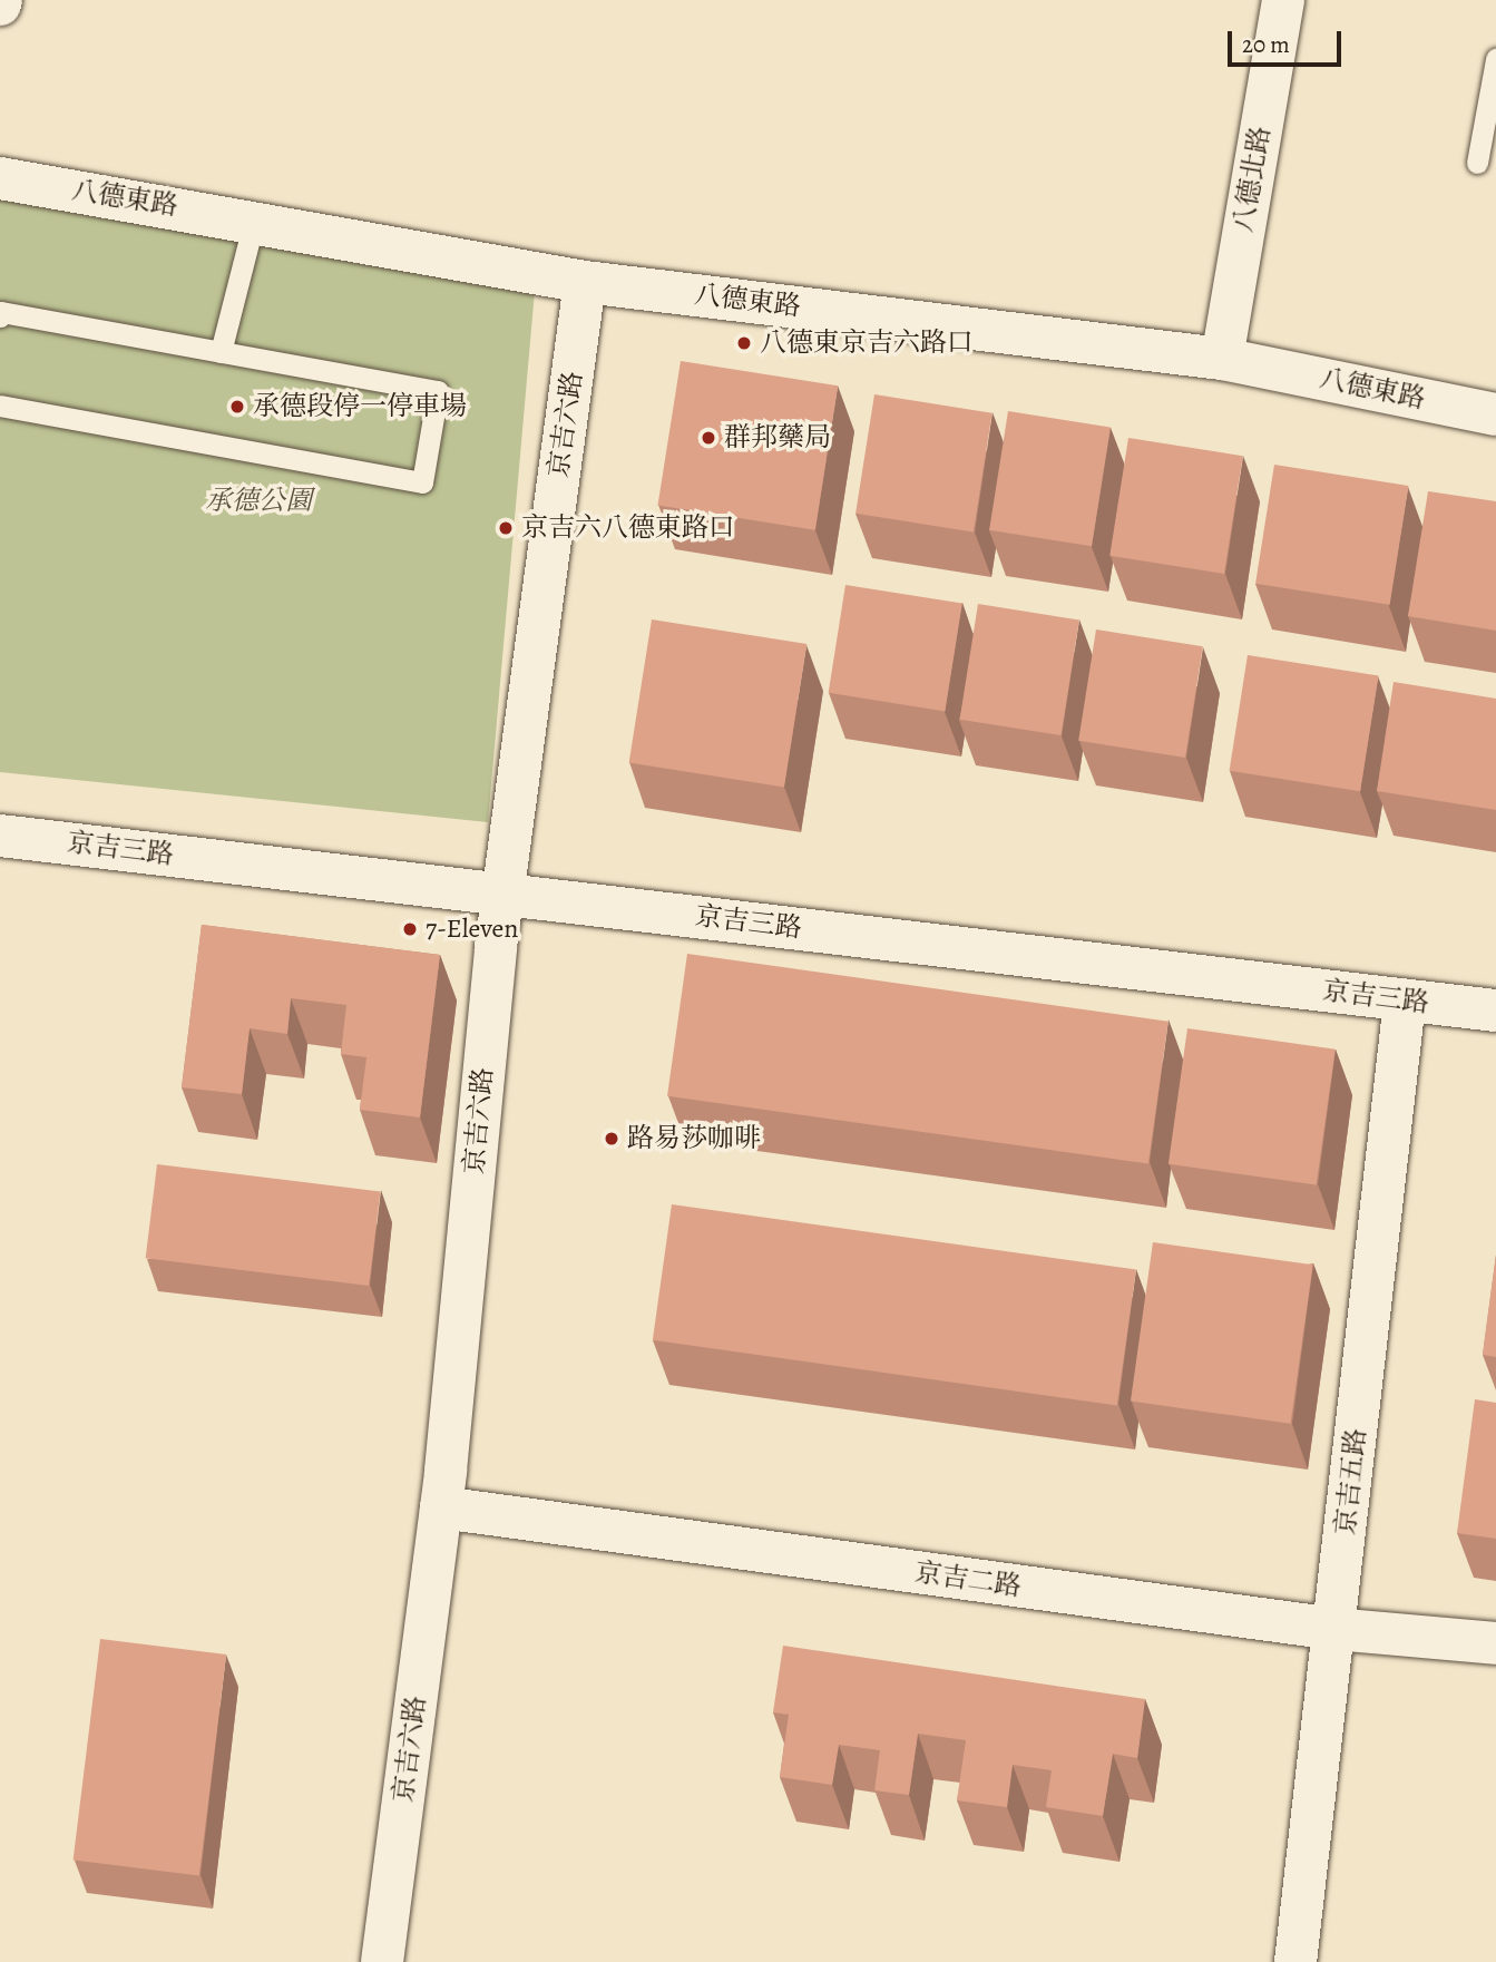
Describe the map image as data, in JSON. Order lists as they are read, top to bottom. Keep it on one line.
{"streets":{"street":["八德北路","八德東路","京吉六路","京吉三路","京吉五路","京吉二路"]},"crossings":[["八德北路","八德東路"],["八德東路","京吉六路"],["京吉六路","京吉三路"],["京吉六路","京吉二路"],["京吉三路","京吉五路"],["京吉五路","京吉二路"]],"parks":["承德公園"],"places":["八德東京吉六路口","承德段停一停車場","群邦藥局","京吉六八德東路口","7-Eleven","路易莎咖啡"],"scale_bar":"20 m"}
